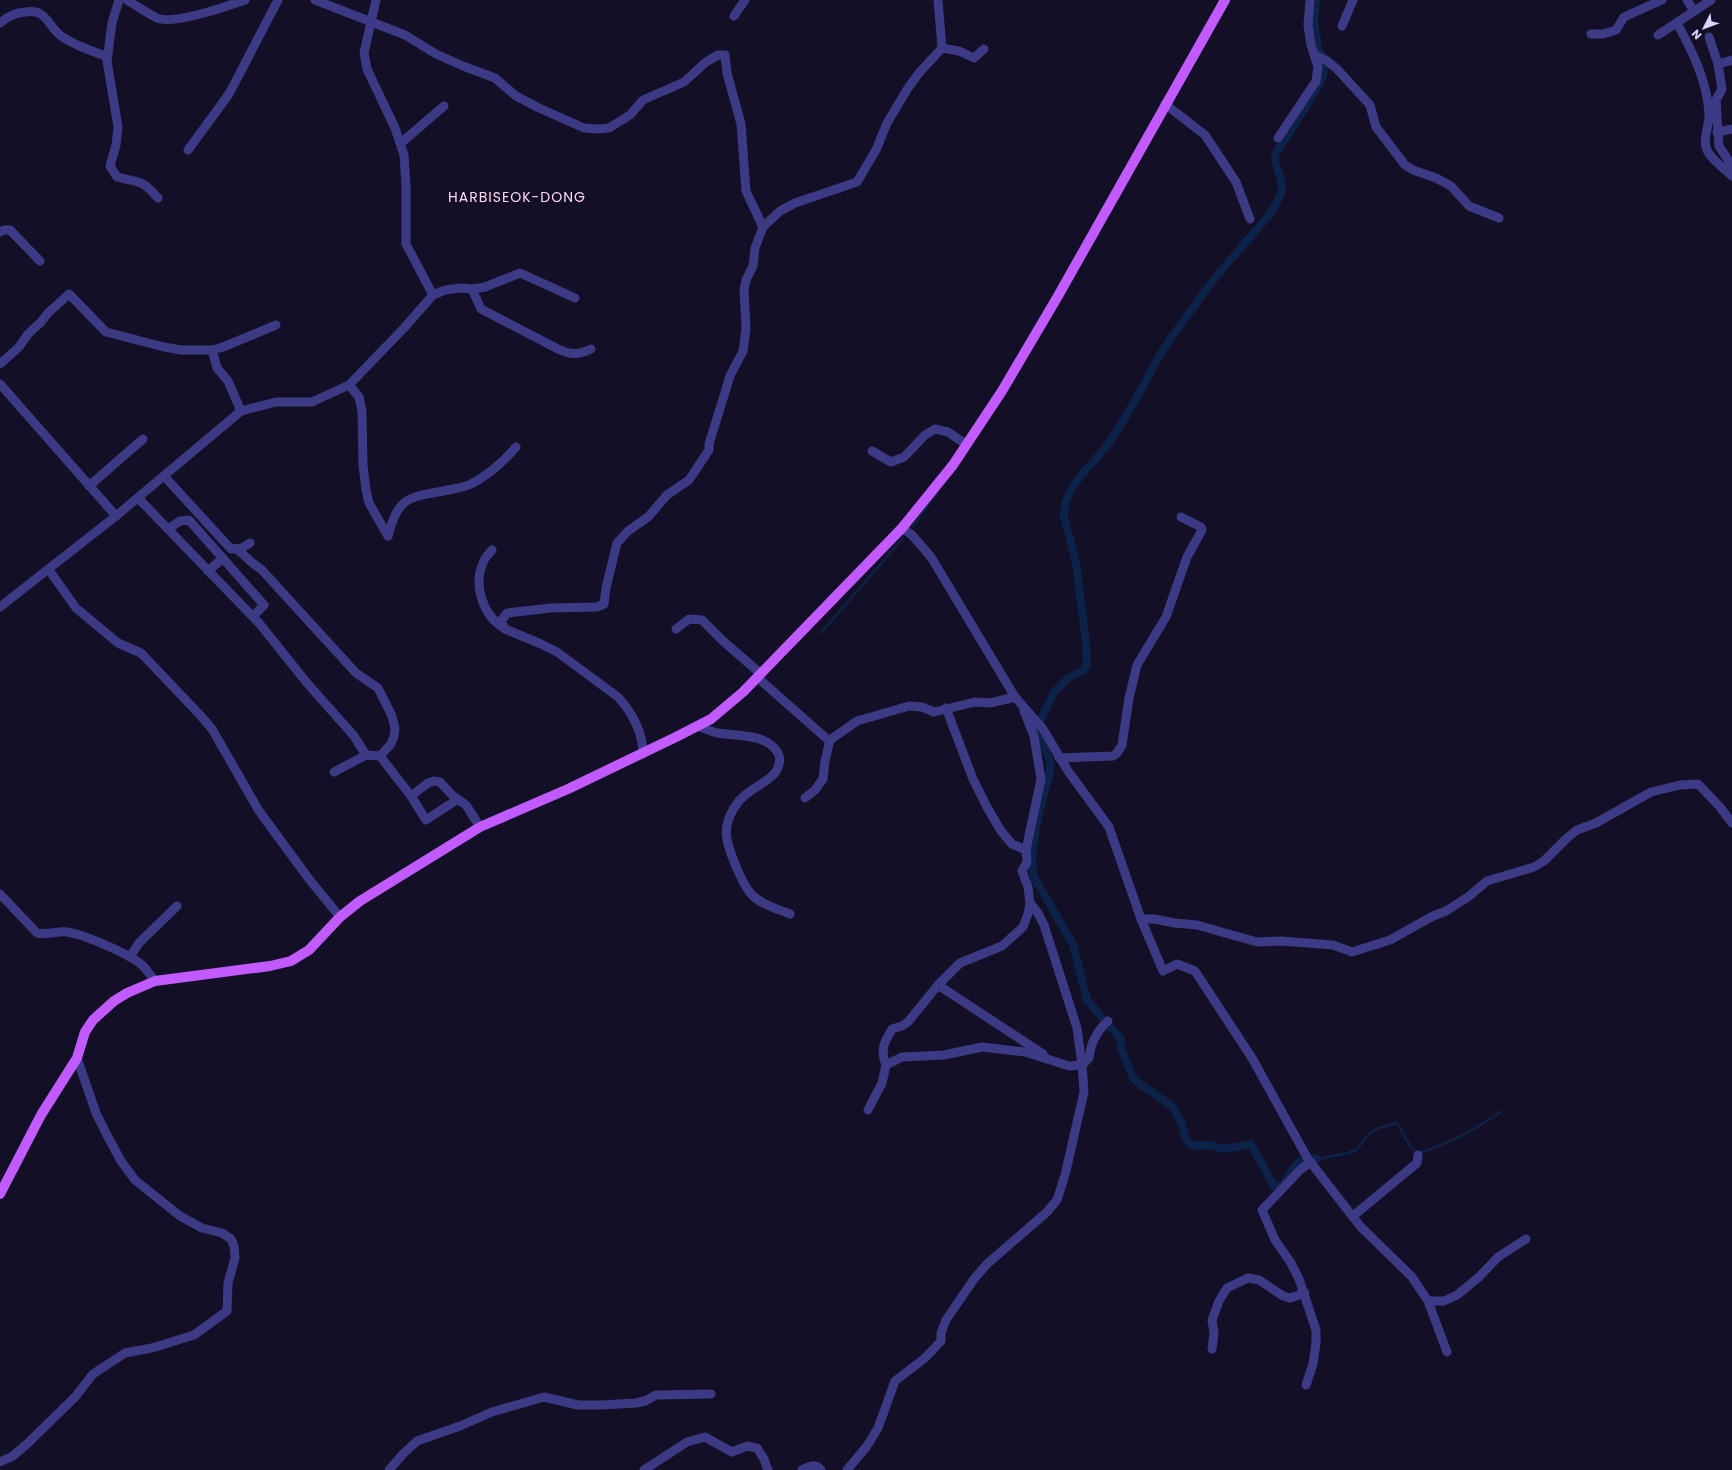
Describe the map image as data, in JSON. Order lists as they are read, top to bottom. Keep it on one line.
{"districts":["HARBISEOK-DONG"],"north":"bottom left"}
